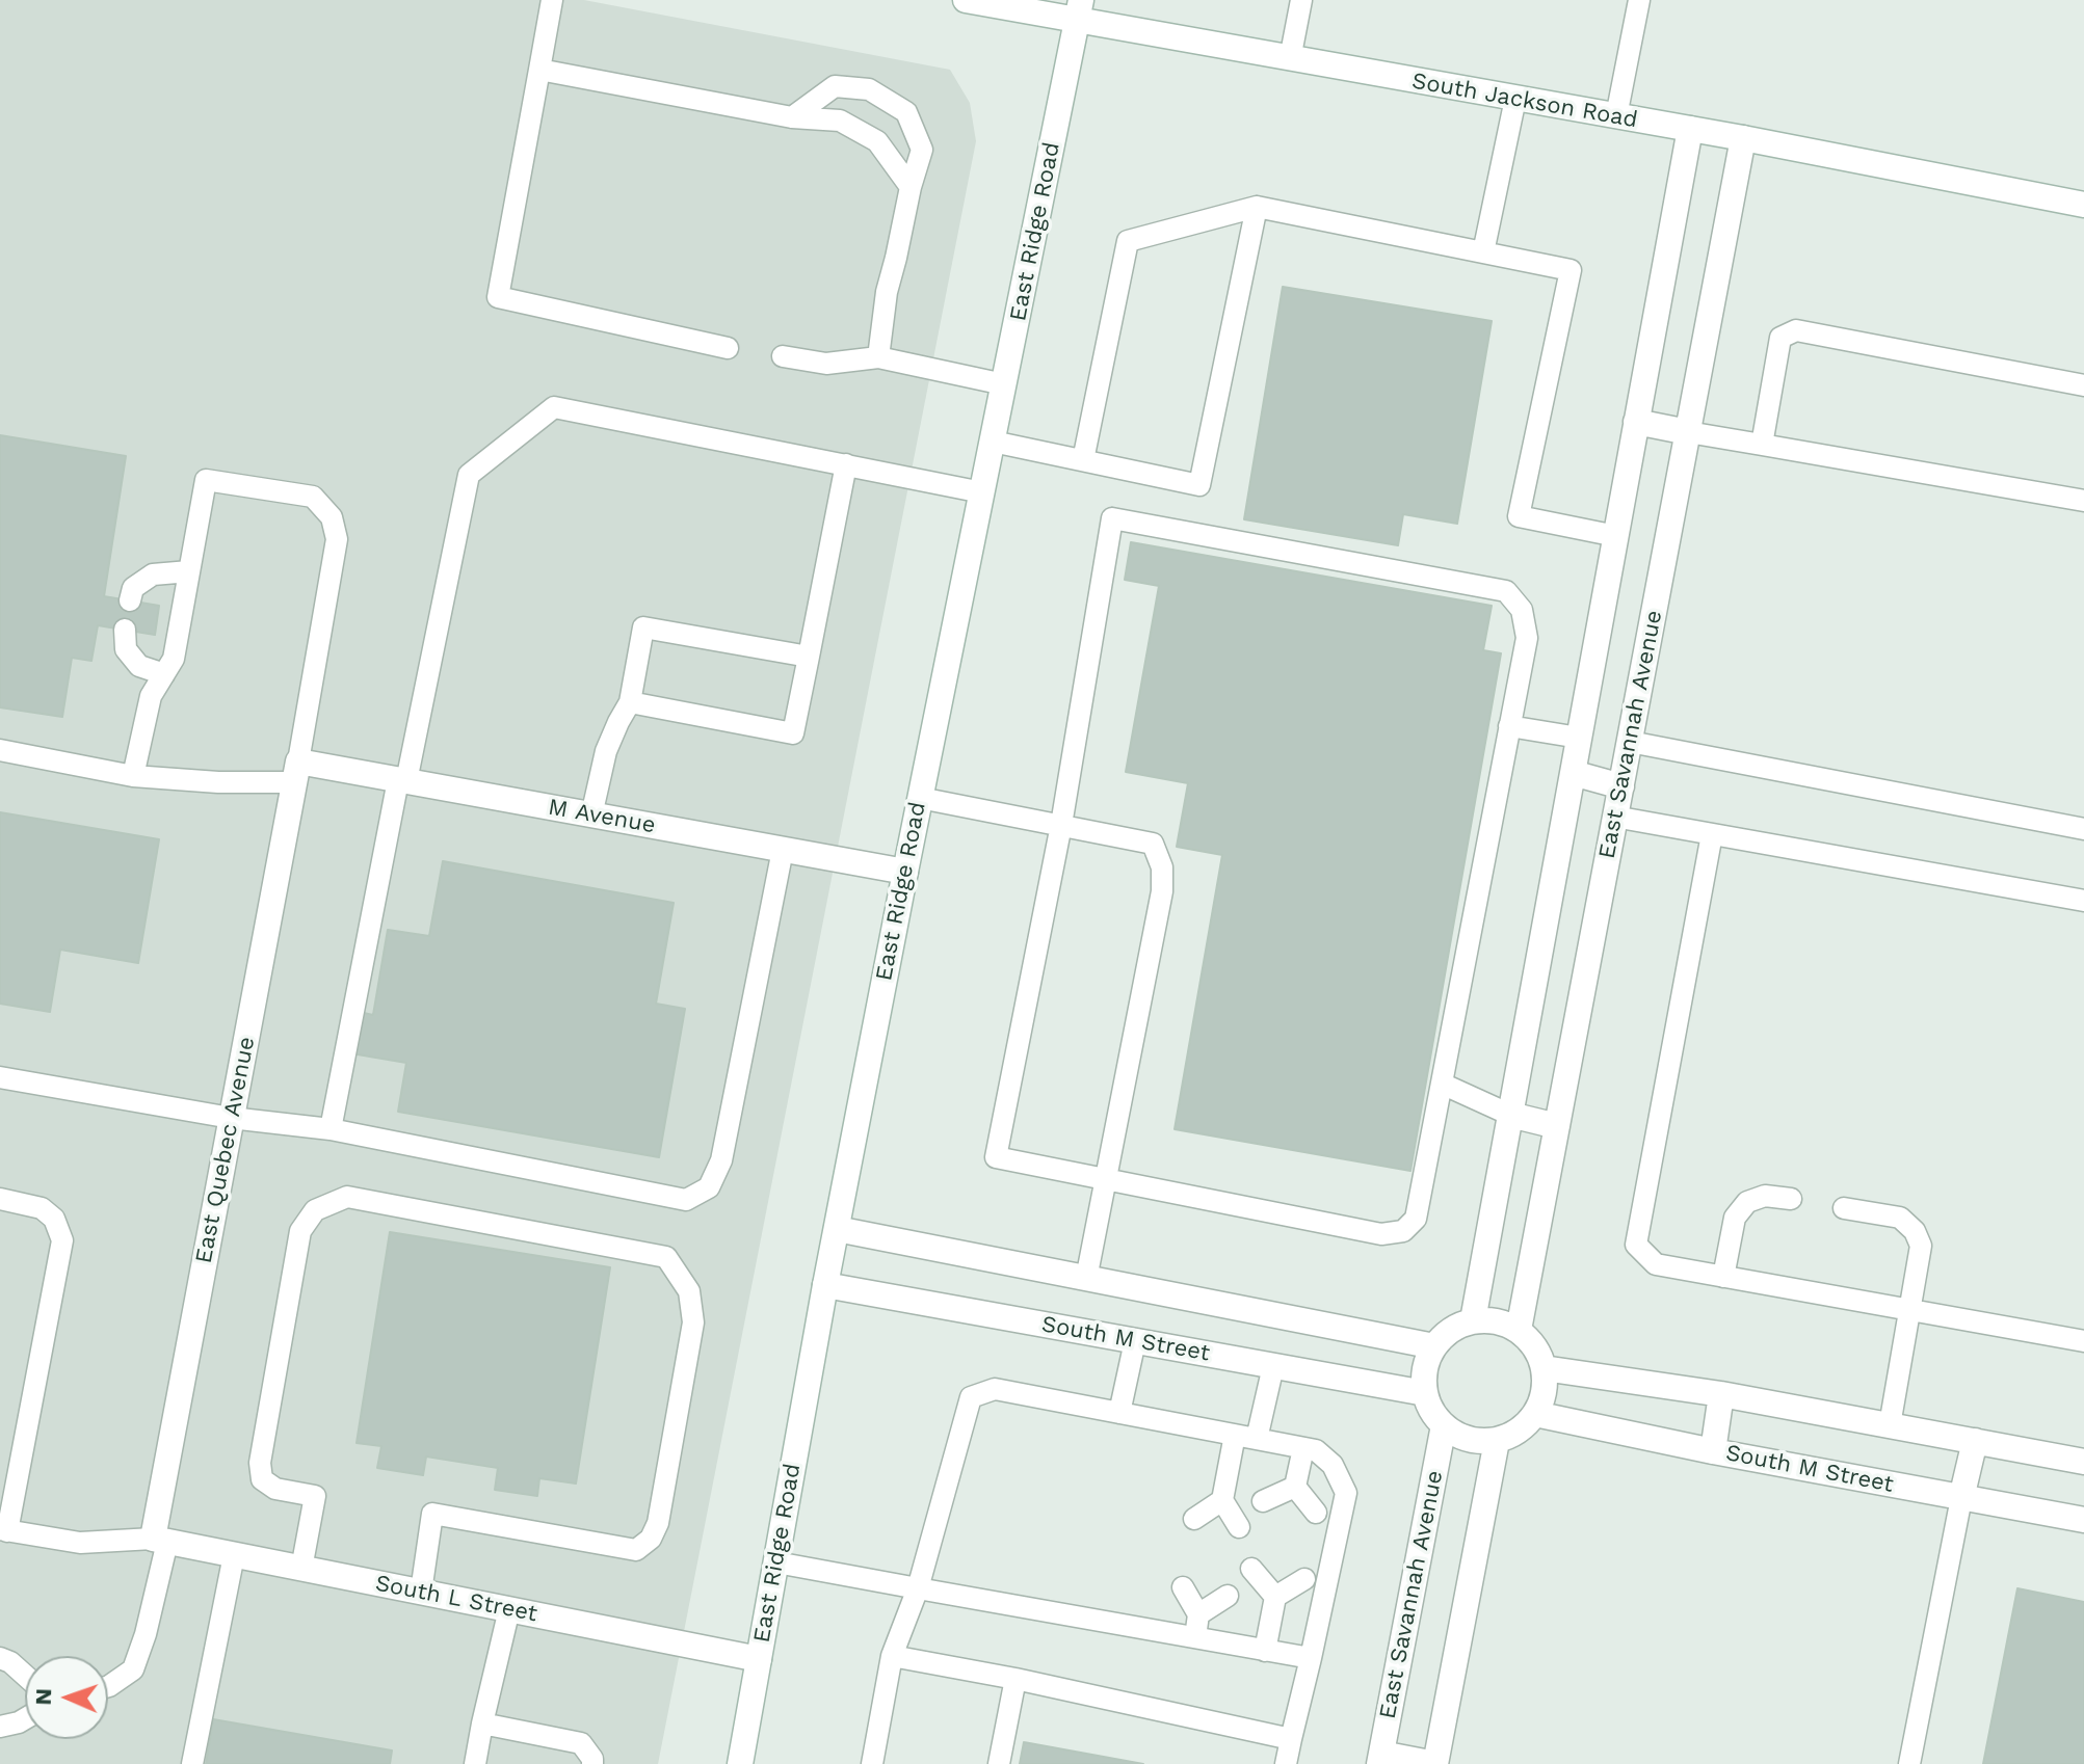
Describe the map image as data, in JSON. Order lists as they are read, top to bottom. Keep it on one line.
{"streets":{"street":["South Jackson Road","East Ridge Road","East Savannah Avenue","M Avenue","East Quebec Avenue","South M Street","South L Street"]},"crossings":[["South Jackson Road","East Ridge Road"],["South Jackson Road","East Savannah Avenue"],["East Ridge Road","M Avenue"],["East Ridge Road","South M Street"],["East Ridge Road","South L Street"],["East Savannah Avenue","South M Street"],["M Avenue","East Quebec Avenue"],["East Quebec Avenue","South L Street"]],"north":"left"}
